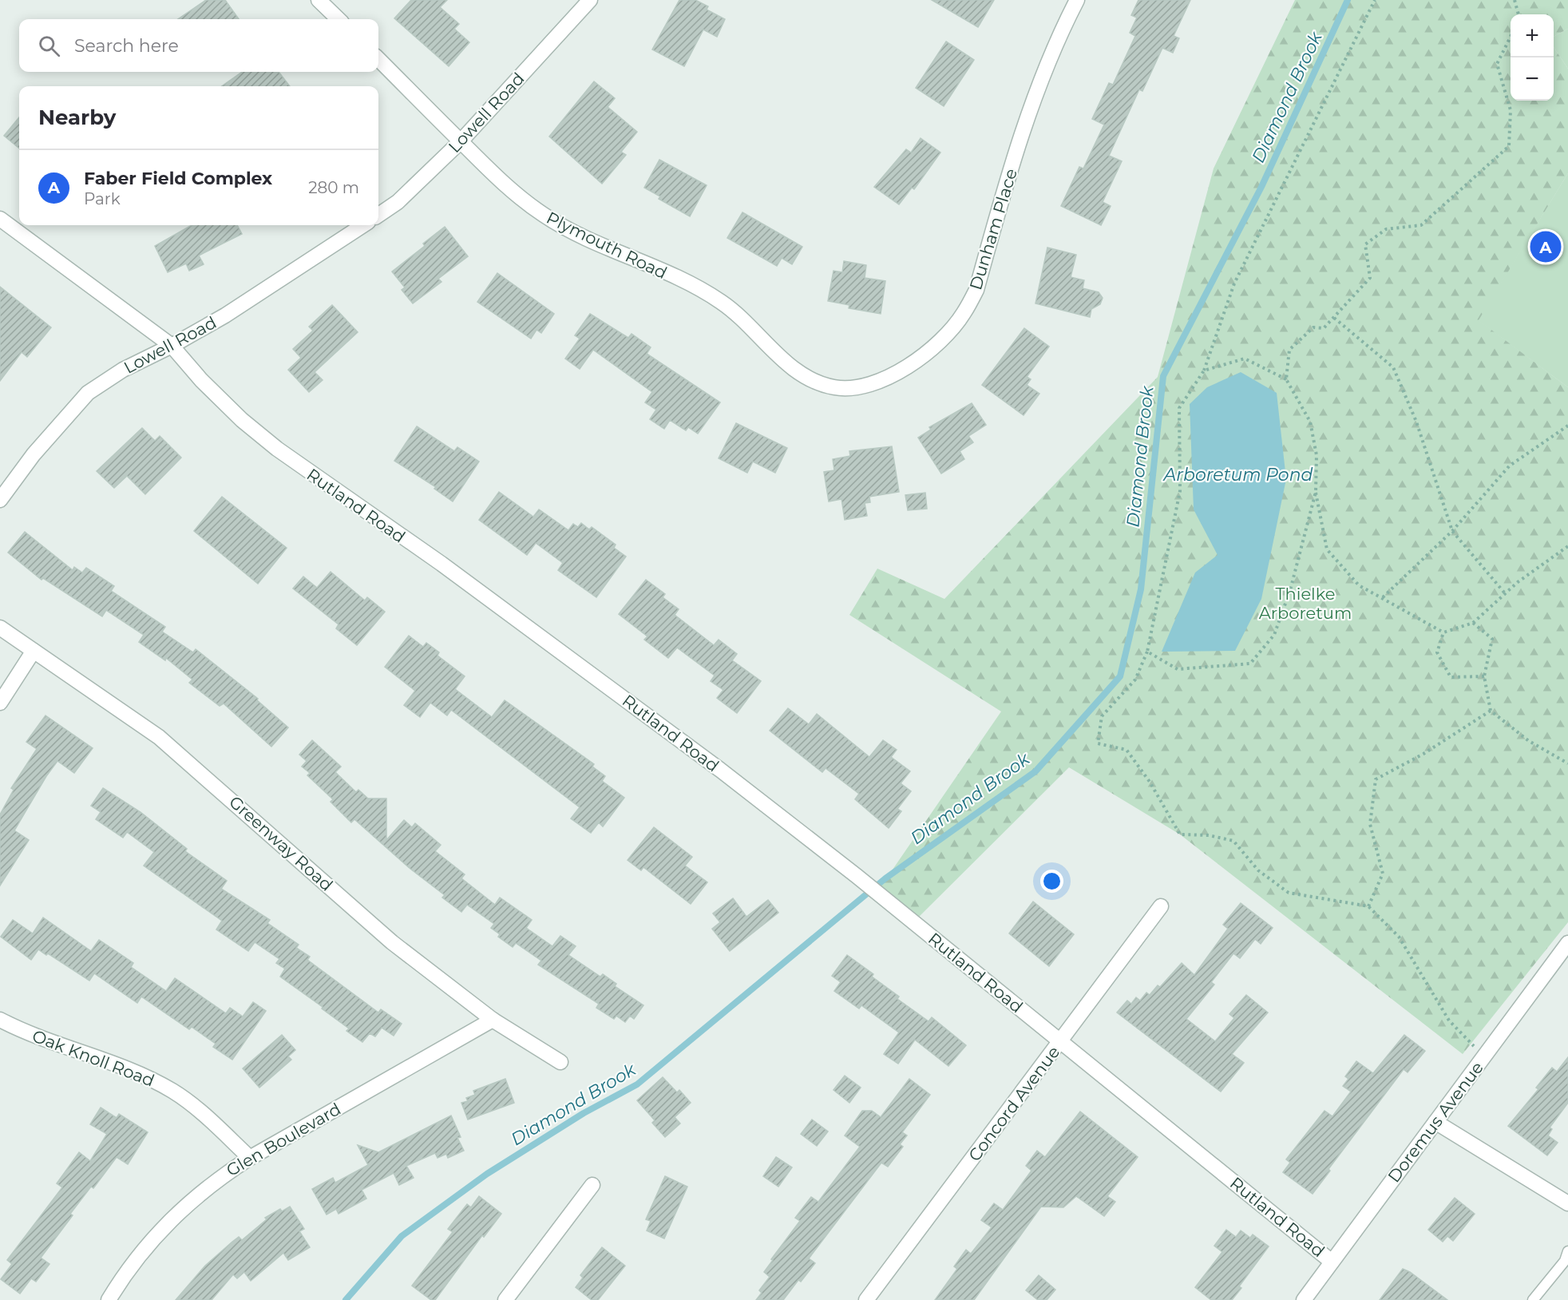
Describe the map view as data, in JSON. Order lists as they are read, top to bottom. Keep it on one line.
{"streets":{"street":["Lowell Road","Dunham Place","Plymouth Road","Rutland Road","Greenway Road","Oak Knoll Road","Concord Avenue","Doremus Avenue","Glen Boulevard"]},"crossings":[["Lowell Road","Plymouth Road"],["Lowell Road","Rutland Road"],["Dunham Place","Plymouth Road"],["Rutland Road","Concord Avenue"],["Rutland Road","Doremus Avenue"],["Greenway Road","Glen Boulevard"],["Oak Knoll Road","Glen Boulevard"]],"water":["Diamond Brook","Arboretum Pond"],"parks":["Thielke Arboretum"],"page":{"map_buttons":["+","−"],"search":"Search here","heading":"Nearby","list":[{"mark":"A","name":"Faber Field Complex","note":"Park","value":"280 m"}],"pins":"A"}}
